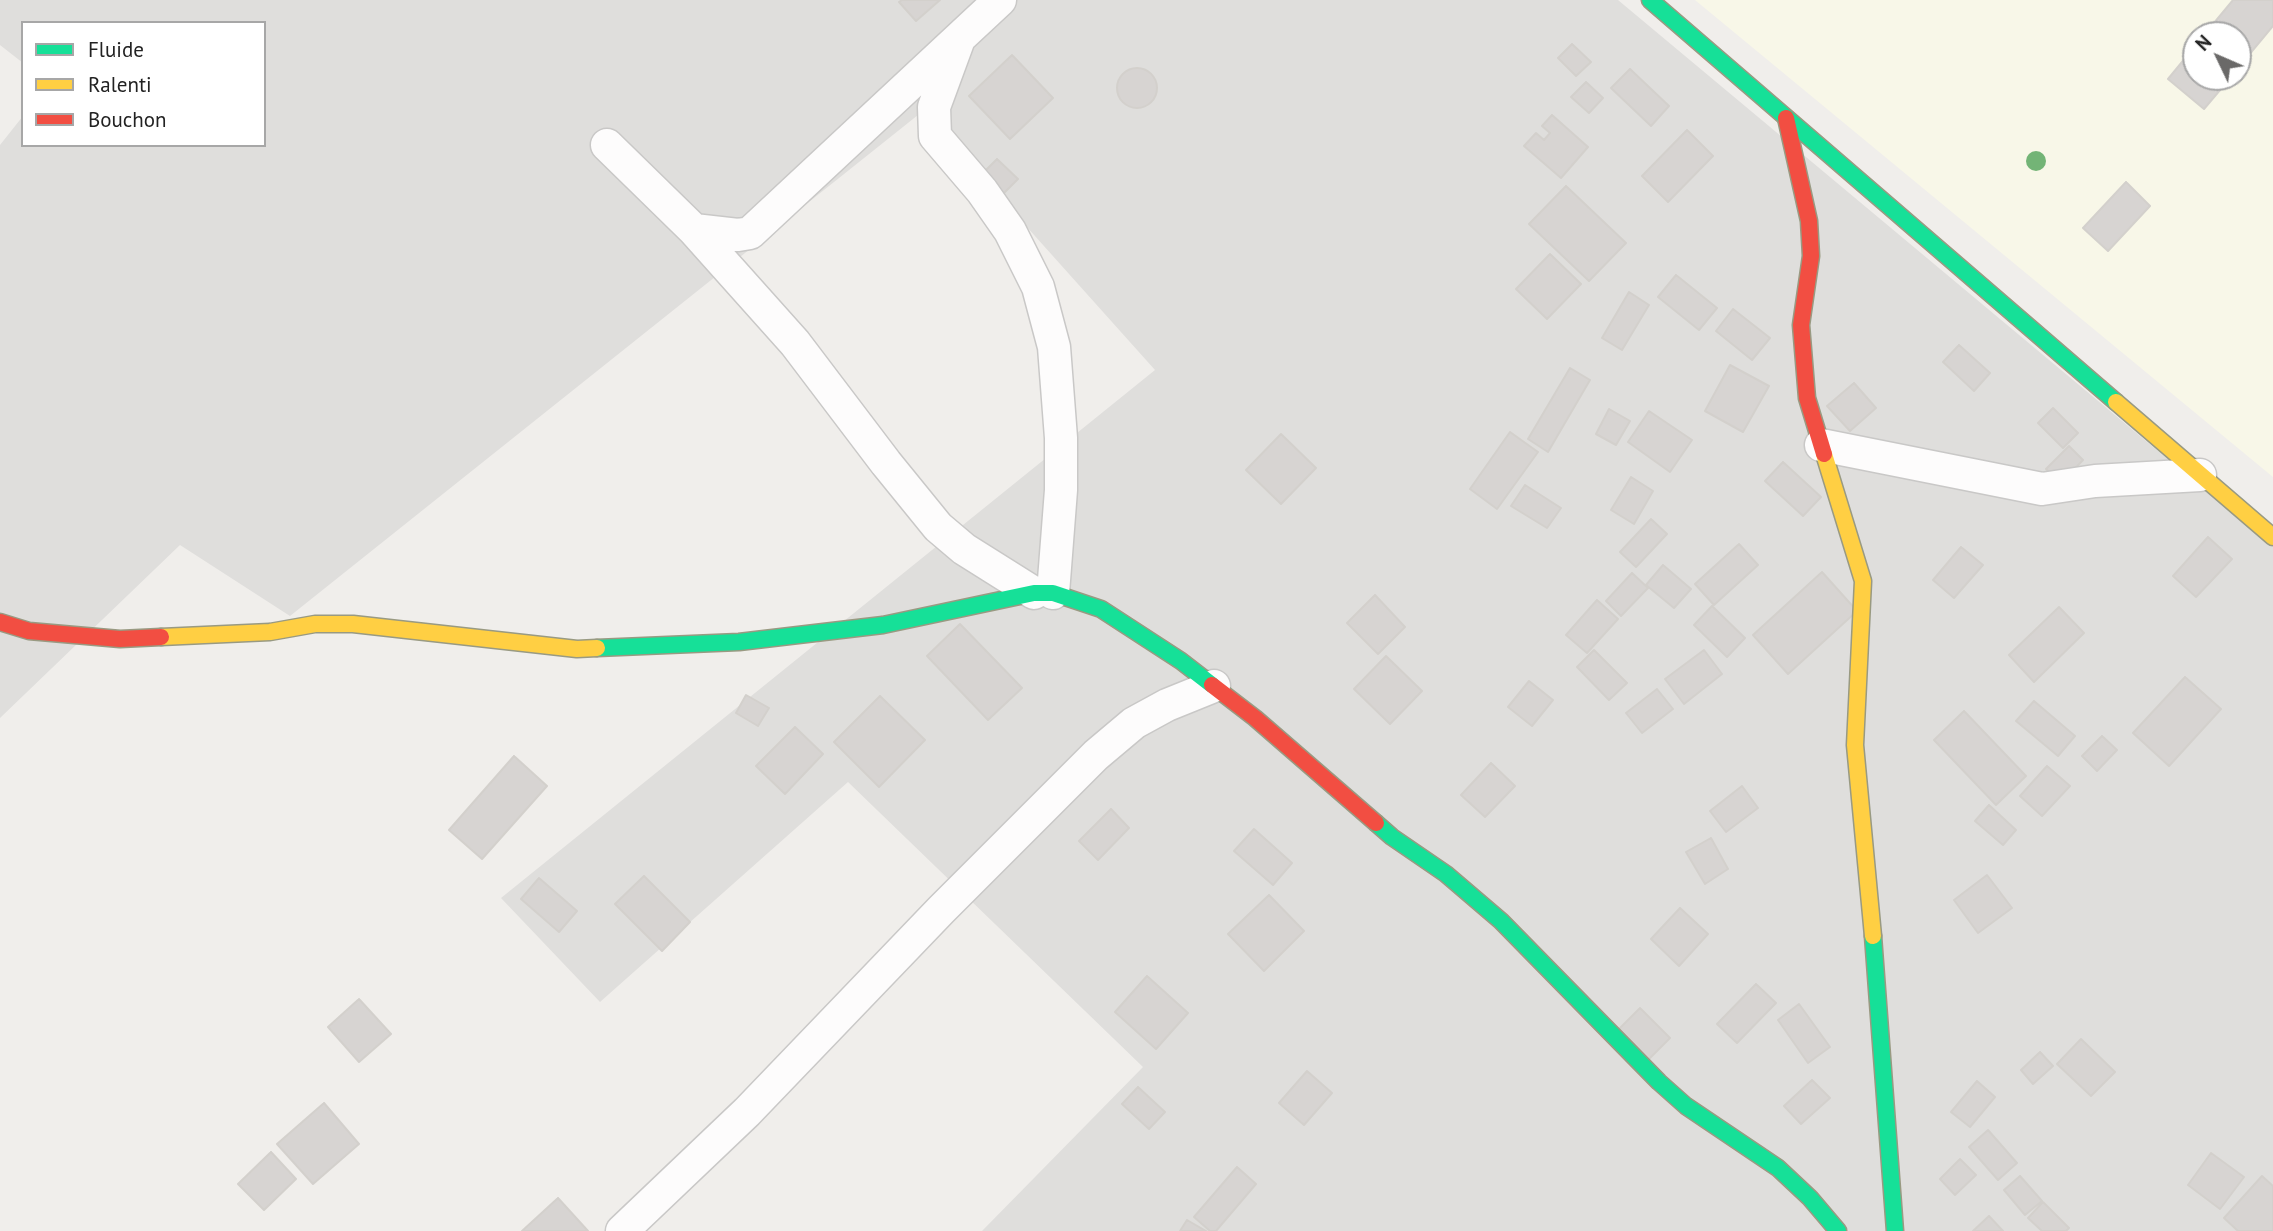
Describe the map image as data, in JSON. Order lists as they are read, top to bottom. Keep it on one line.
{"legend":["Fluide","Ralenti","Bouchon"],"north":"top left"}
